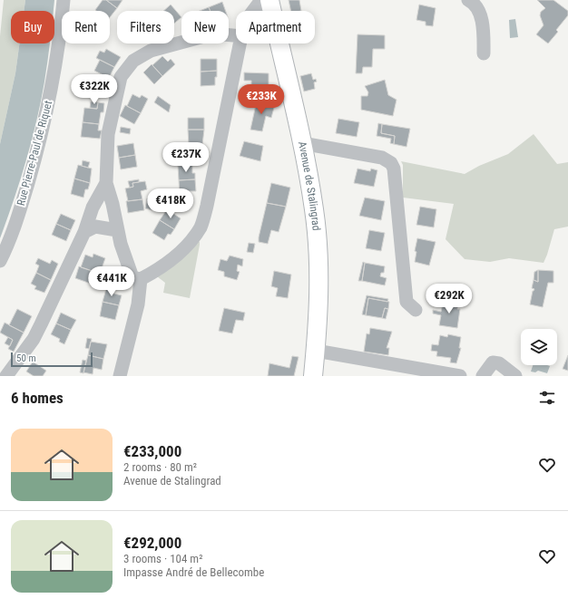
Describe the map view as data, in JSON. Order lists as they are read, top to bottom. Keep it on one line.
{"streets":{"main road":["Avenue de Stalingrad"],"street":["Rue Pierre-Paul de Riquet"]},"scale_bar":"50 m","page":{"chip":["Buy","Rent","Filters","New","Apartment"],"price":["€322K","€233K","€237K","€418K","€441K","€292K"],"scale":"50 m","heading":"6 homes","list":[{"name":"€233,000","note":"2 rooms · 80 m² · Avenue de Stalingrad"},{"name":"€292,000","note":"3 rooms · 104 m² · Impasse André de Bellecombe"}]}}
